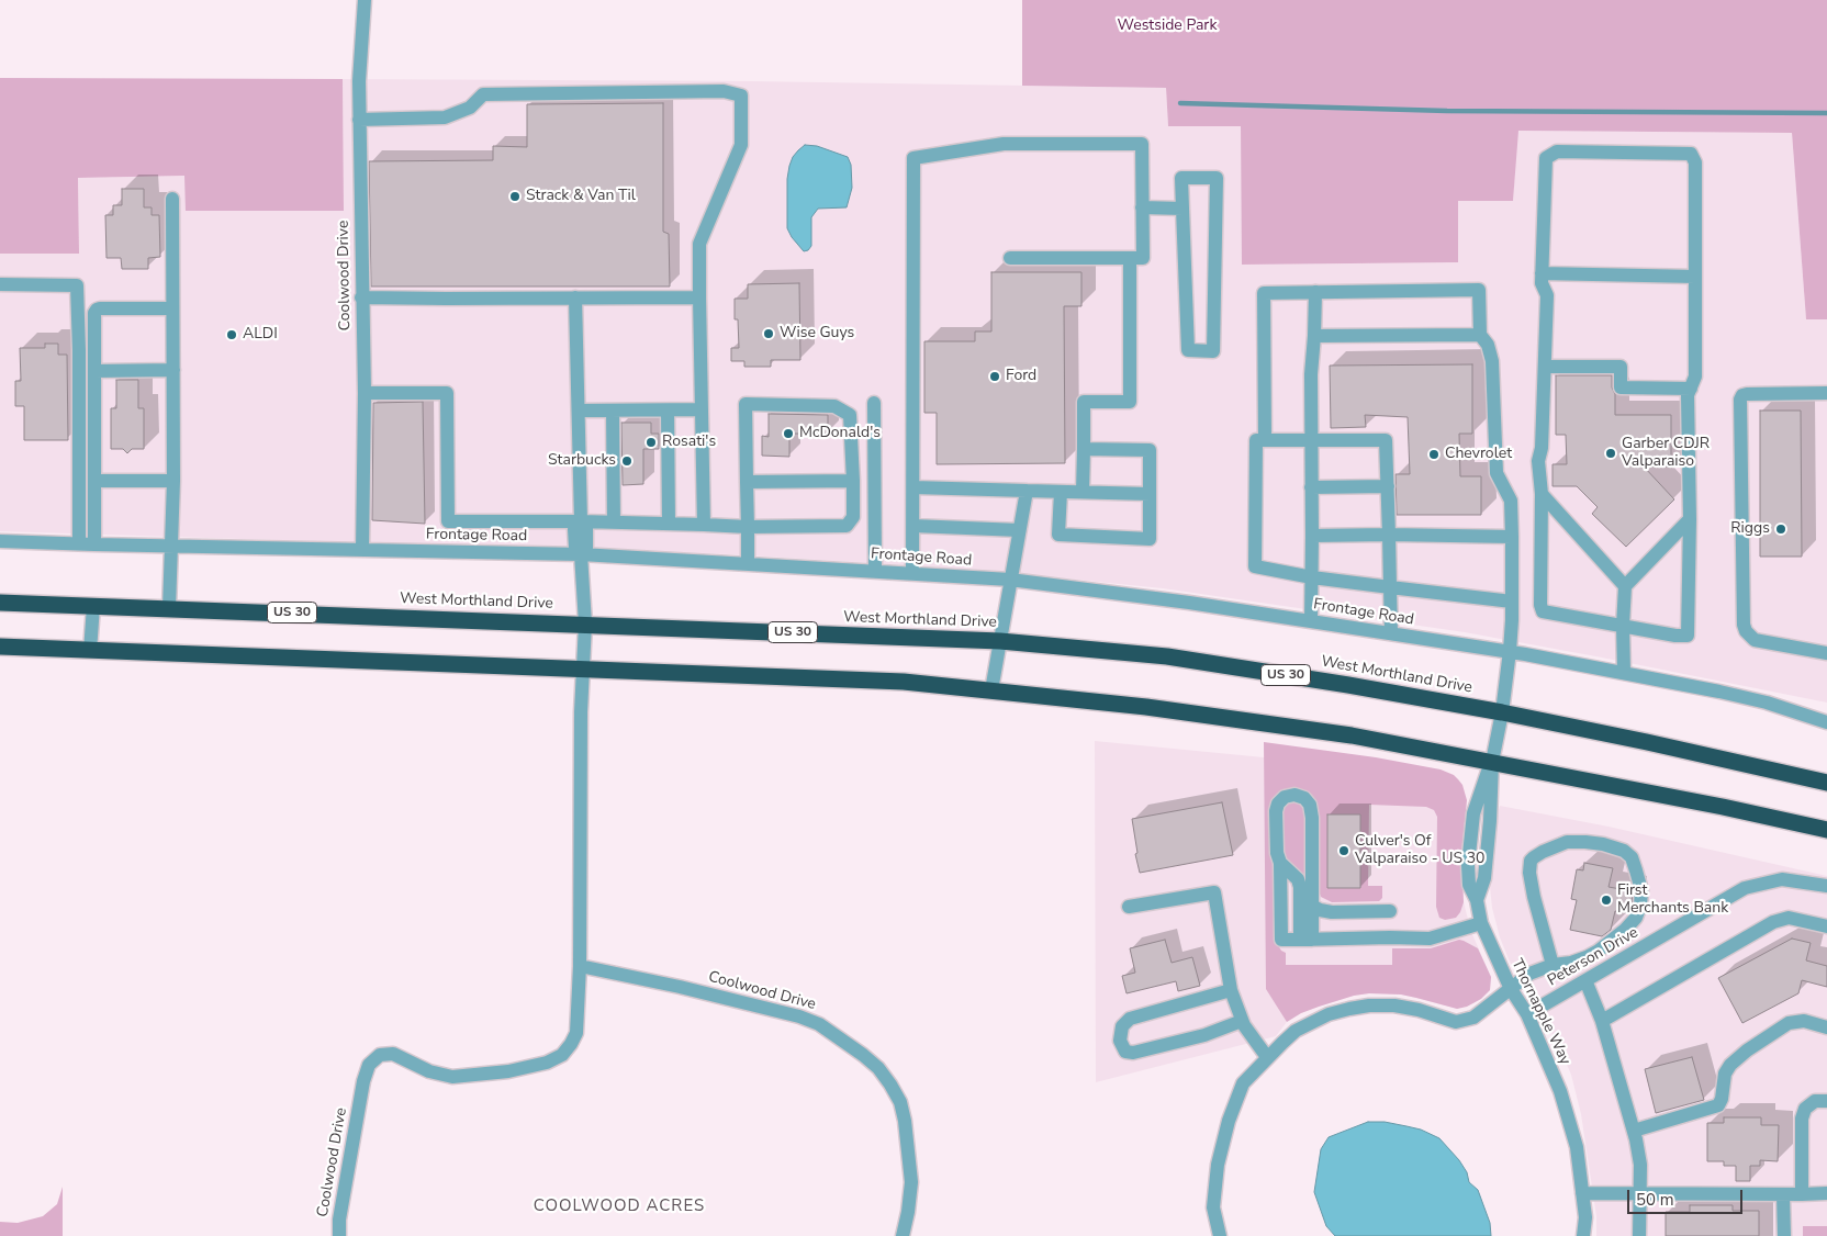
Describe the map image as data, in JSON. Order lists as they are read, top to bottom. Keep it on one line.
{"streets":{"highway":["West Morthland Drive","US 30"],"street":["Coolwood Drive","Frontage Road","Peterson Drive","Thornapple Way"]},"crossings":[["Coolwood Drive","Frontage Road"],["Coolwood Drive","West Morthland Drive"],["Frontage Road","Thornapple Way"],["West Morthland Drive","Thornapple Way"],["Peterson Drive","Thornapple Way"]],"districts":["COOLWOOD ACRES"],"parks":["Westside Park"],"places":["Strack & Van Til","Wise Guys","ALDI","Ford","McDonald's","Rosati's","Garber CDJR Valparaiso","Chevrolet","Starbucks","Riggs","Culver's Of Valparaiso - US 30","First Merchants Bank"],"scale_bar":"50 m"}
